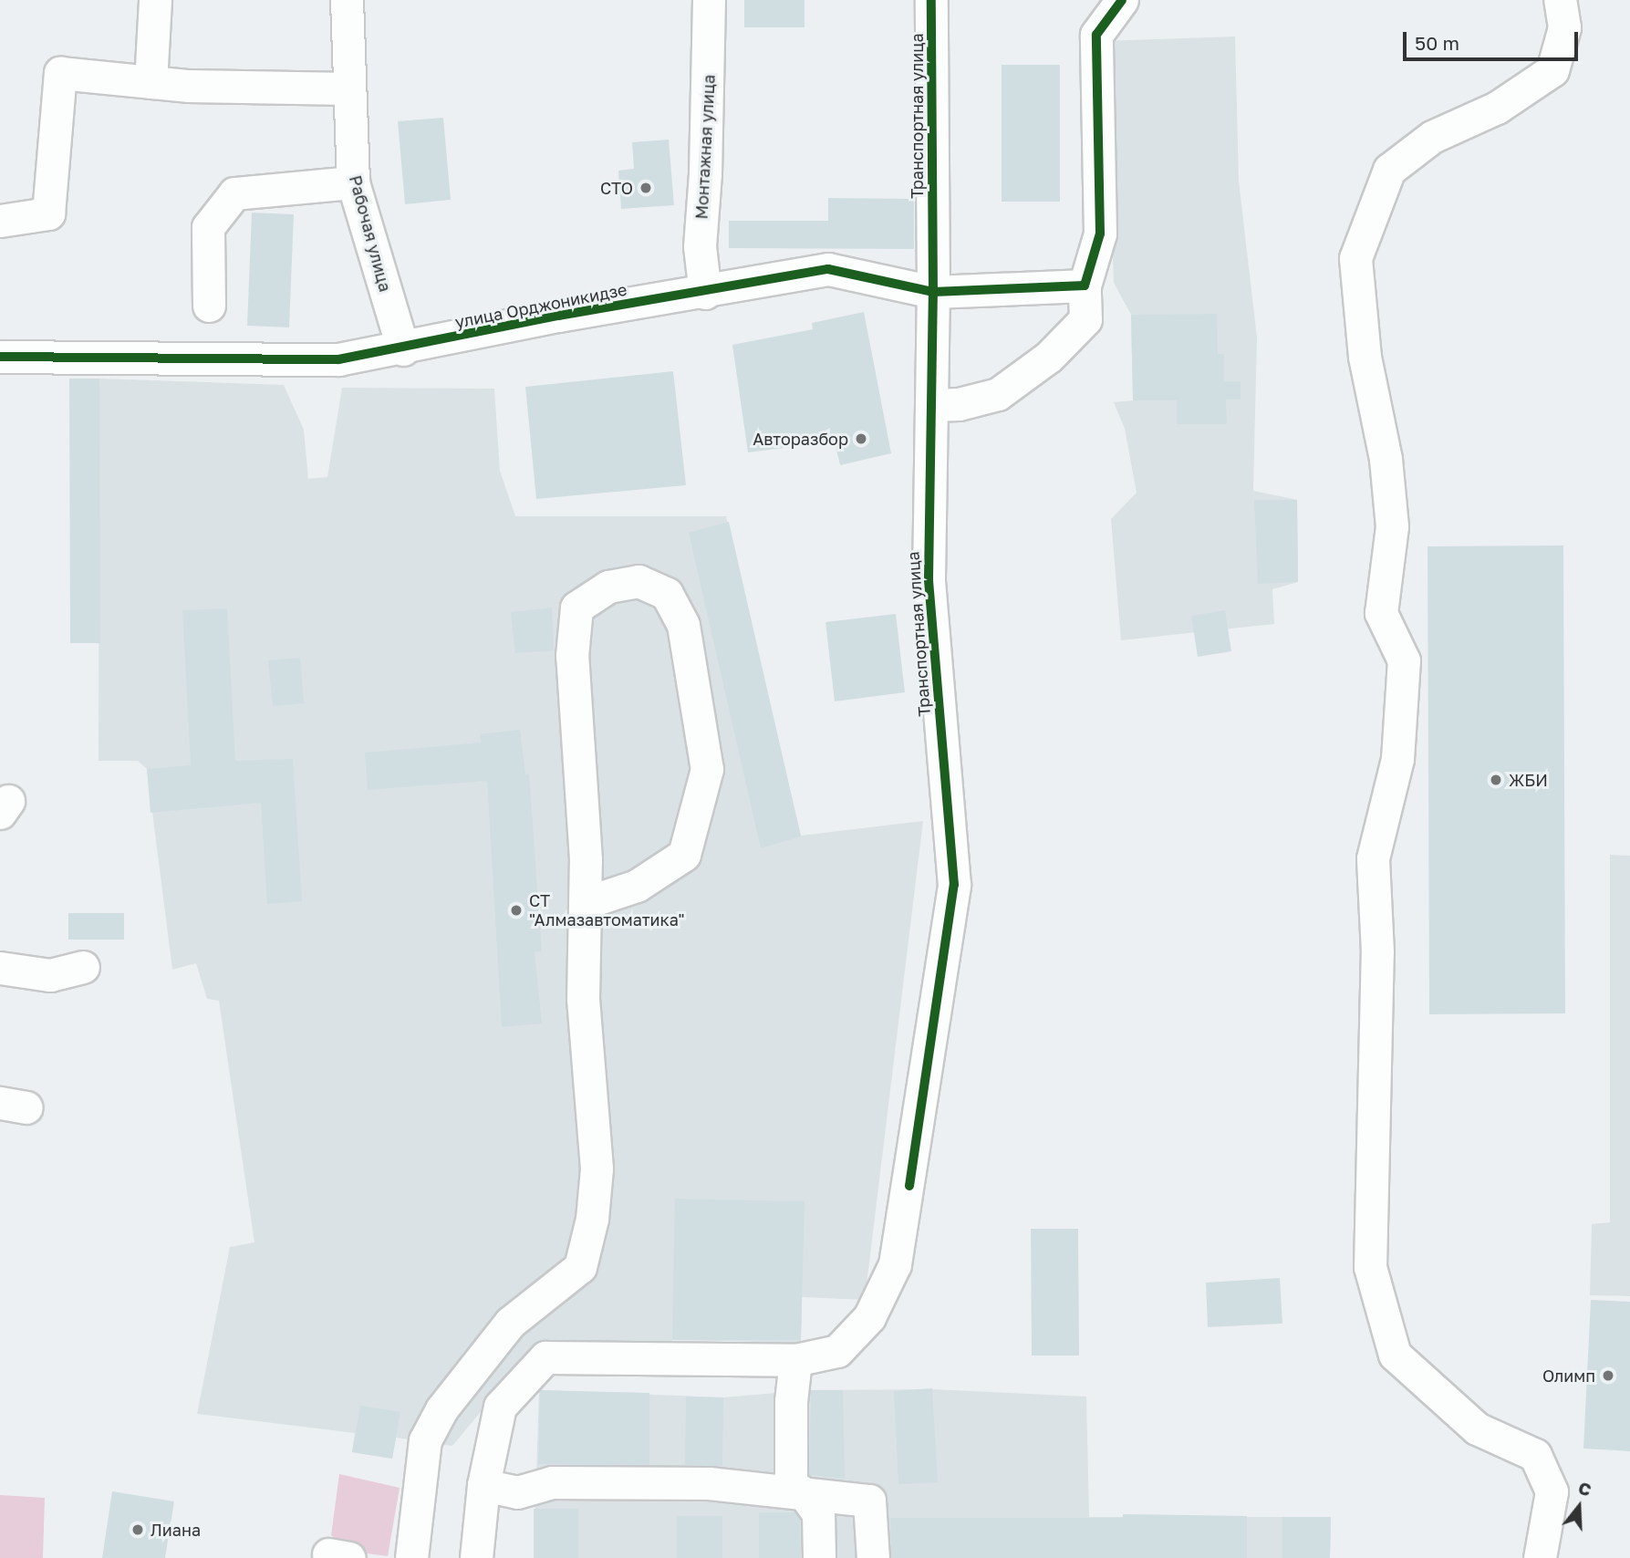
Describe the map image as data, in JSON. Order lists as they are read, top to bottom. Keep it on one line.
{"streets":{"street":["Транспортная улица","Монтажная улица","Рабочая улица","улица Орджоникидзе"]},"crossings":[["Транспортная улица","улица Орджоникидзе"],["Монтажная улица","улица Орджоникидзе"],["Рабочая улица","улица Орджоникидзе"]],"places":["СТО","Авторазбор","ЖБИ","СТ \"Алмазавтоматика\"","Олимп","Лиана"],"scale_bar":"50 m","north":"top"}
